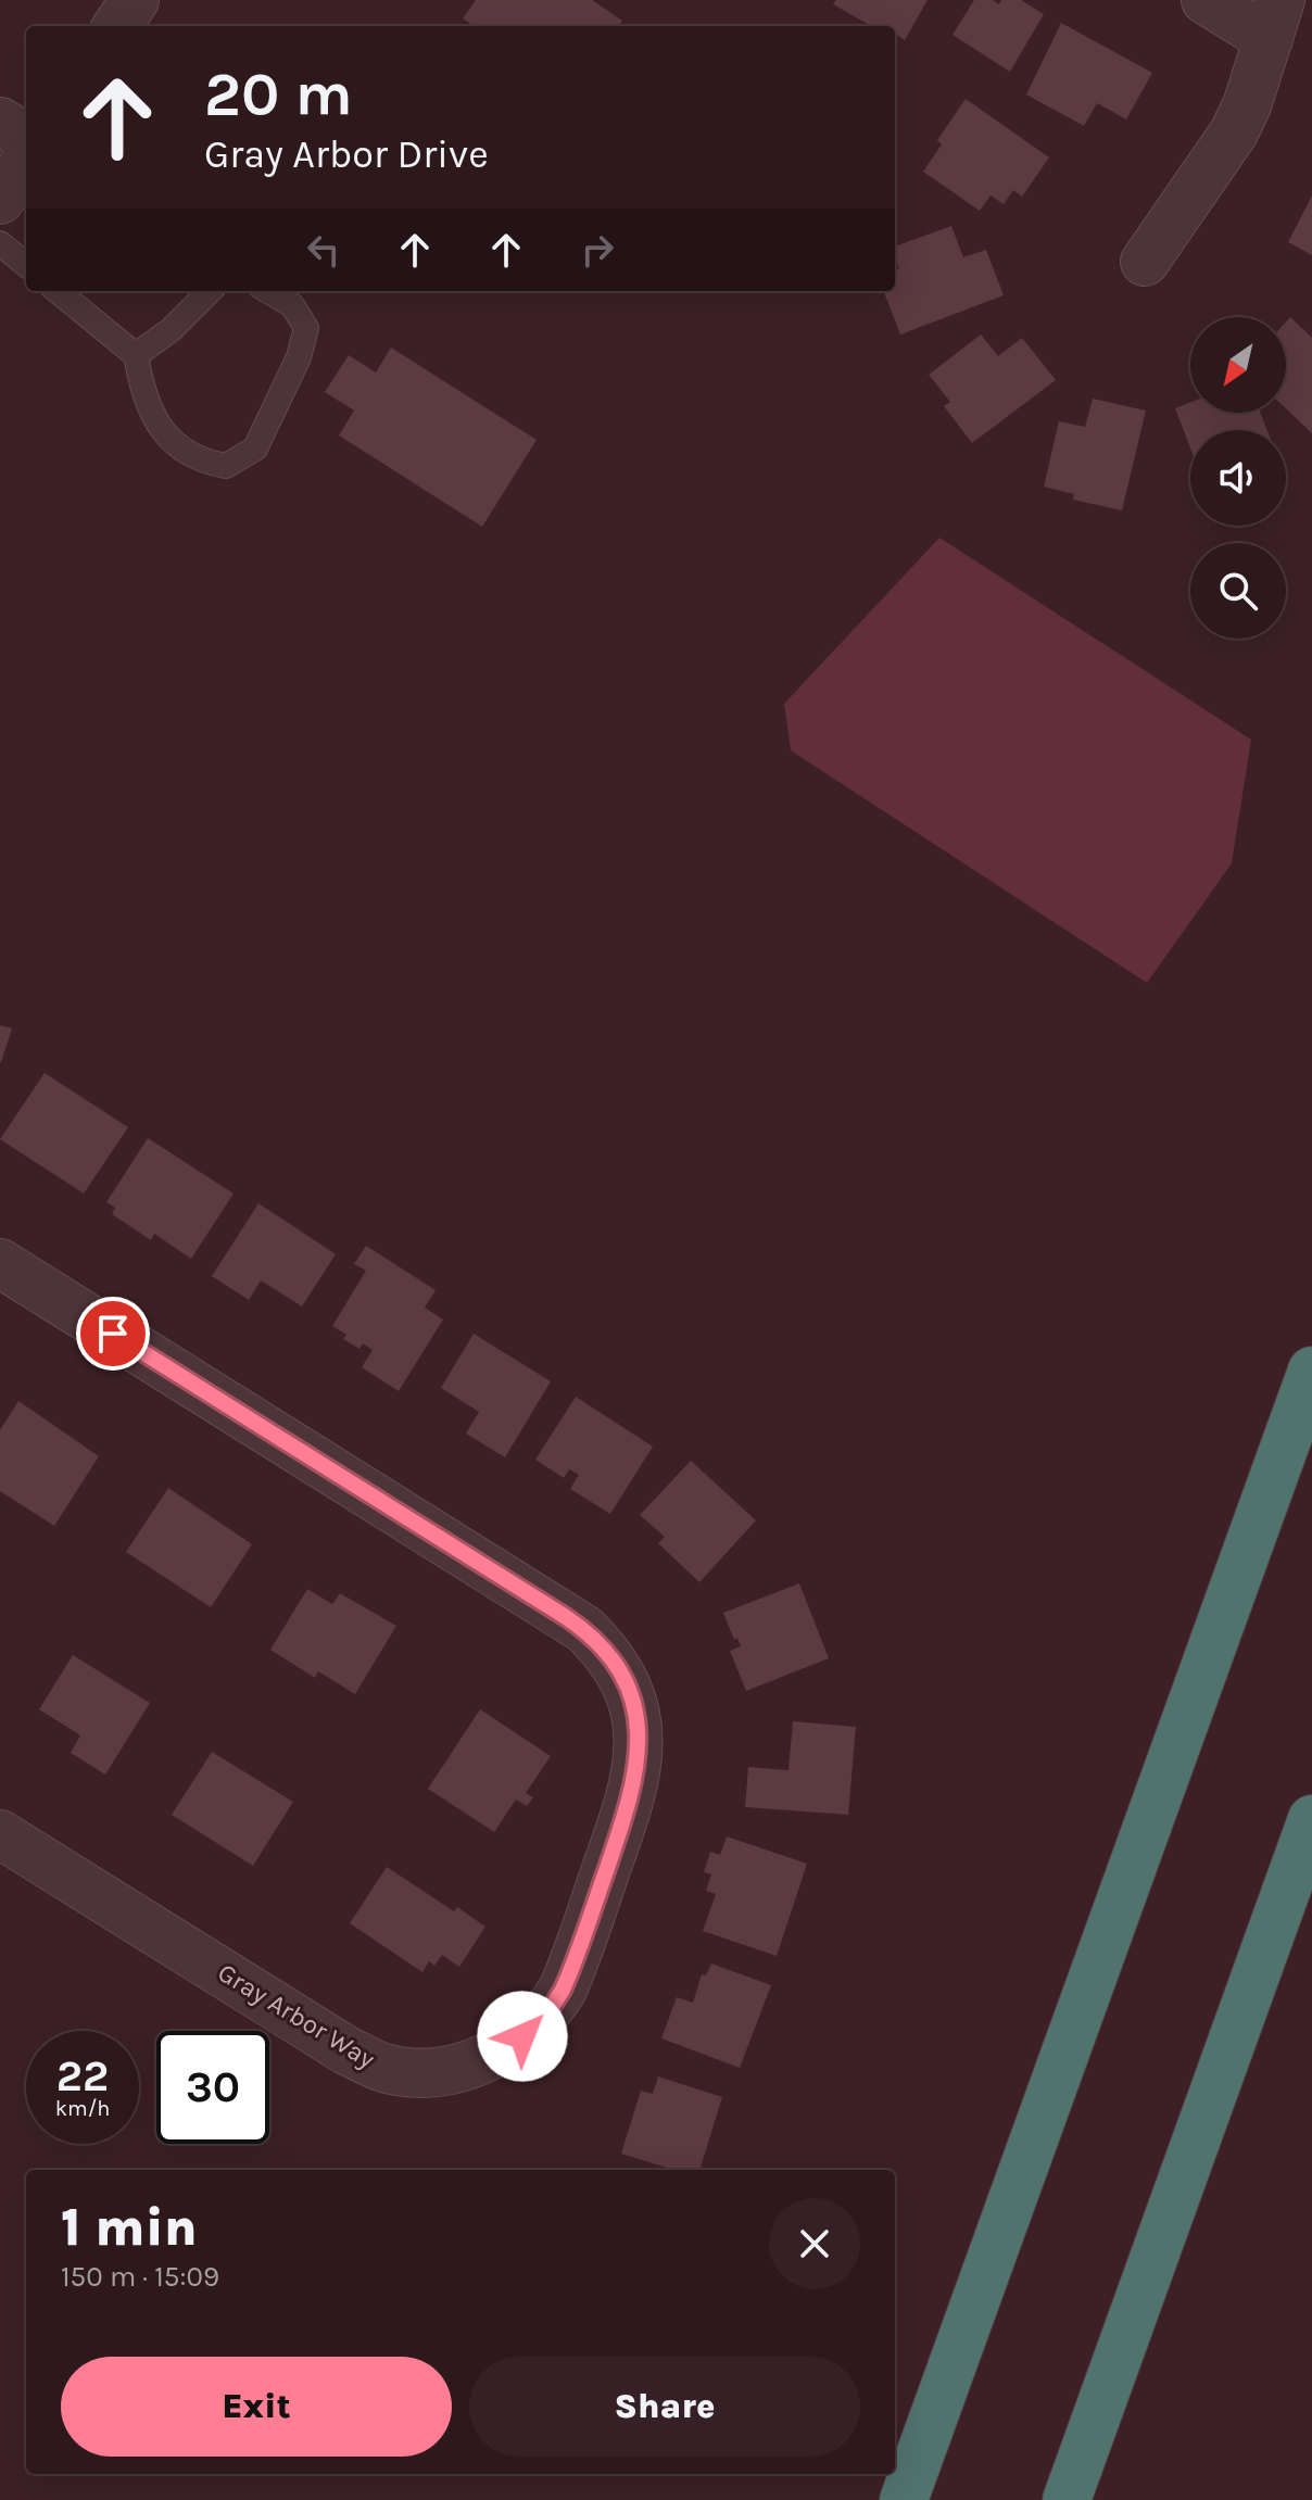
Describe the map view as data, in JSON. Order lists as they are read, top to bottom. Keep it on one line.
{"streets":{"street":["Gray Arbor Way"]},"north":"bottom left","page":{"turn":["20 m","Gray Arbor Drive"],"speed":"22 km/h","limit":"30","heading":["1 min","150 m · 15:09"],"buttons":["Exit","Share"]}}
